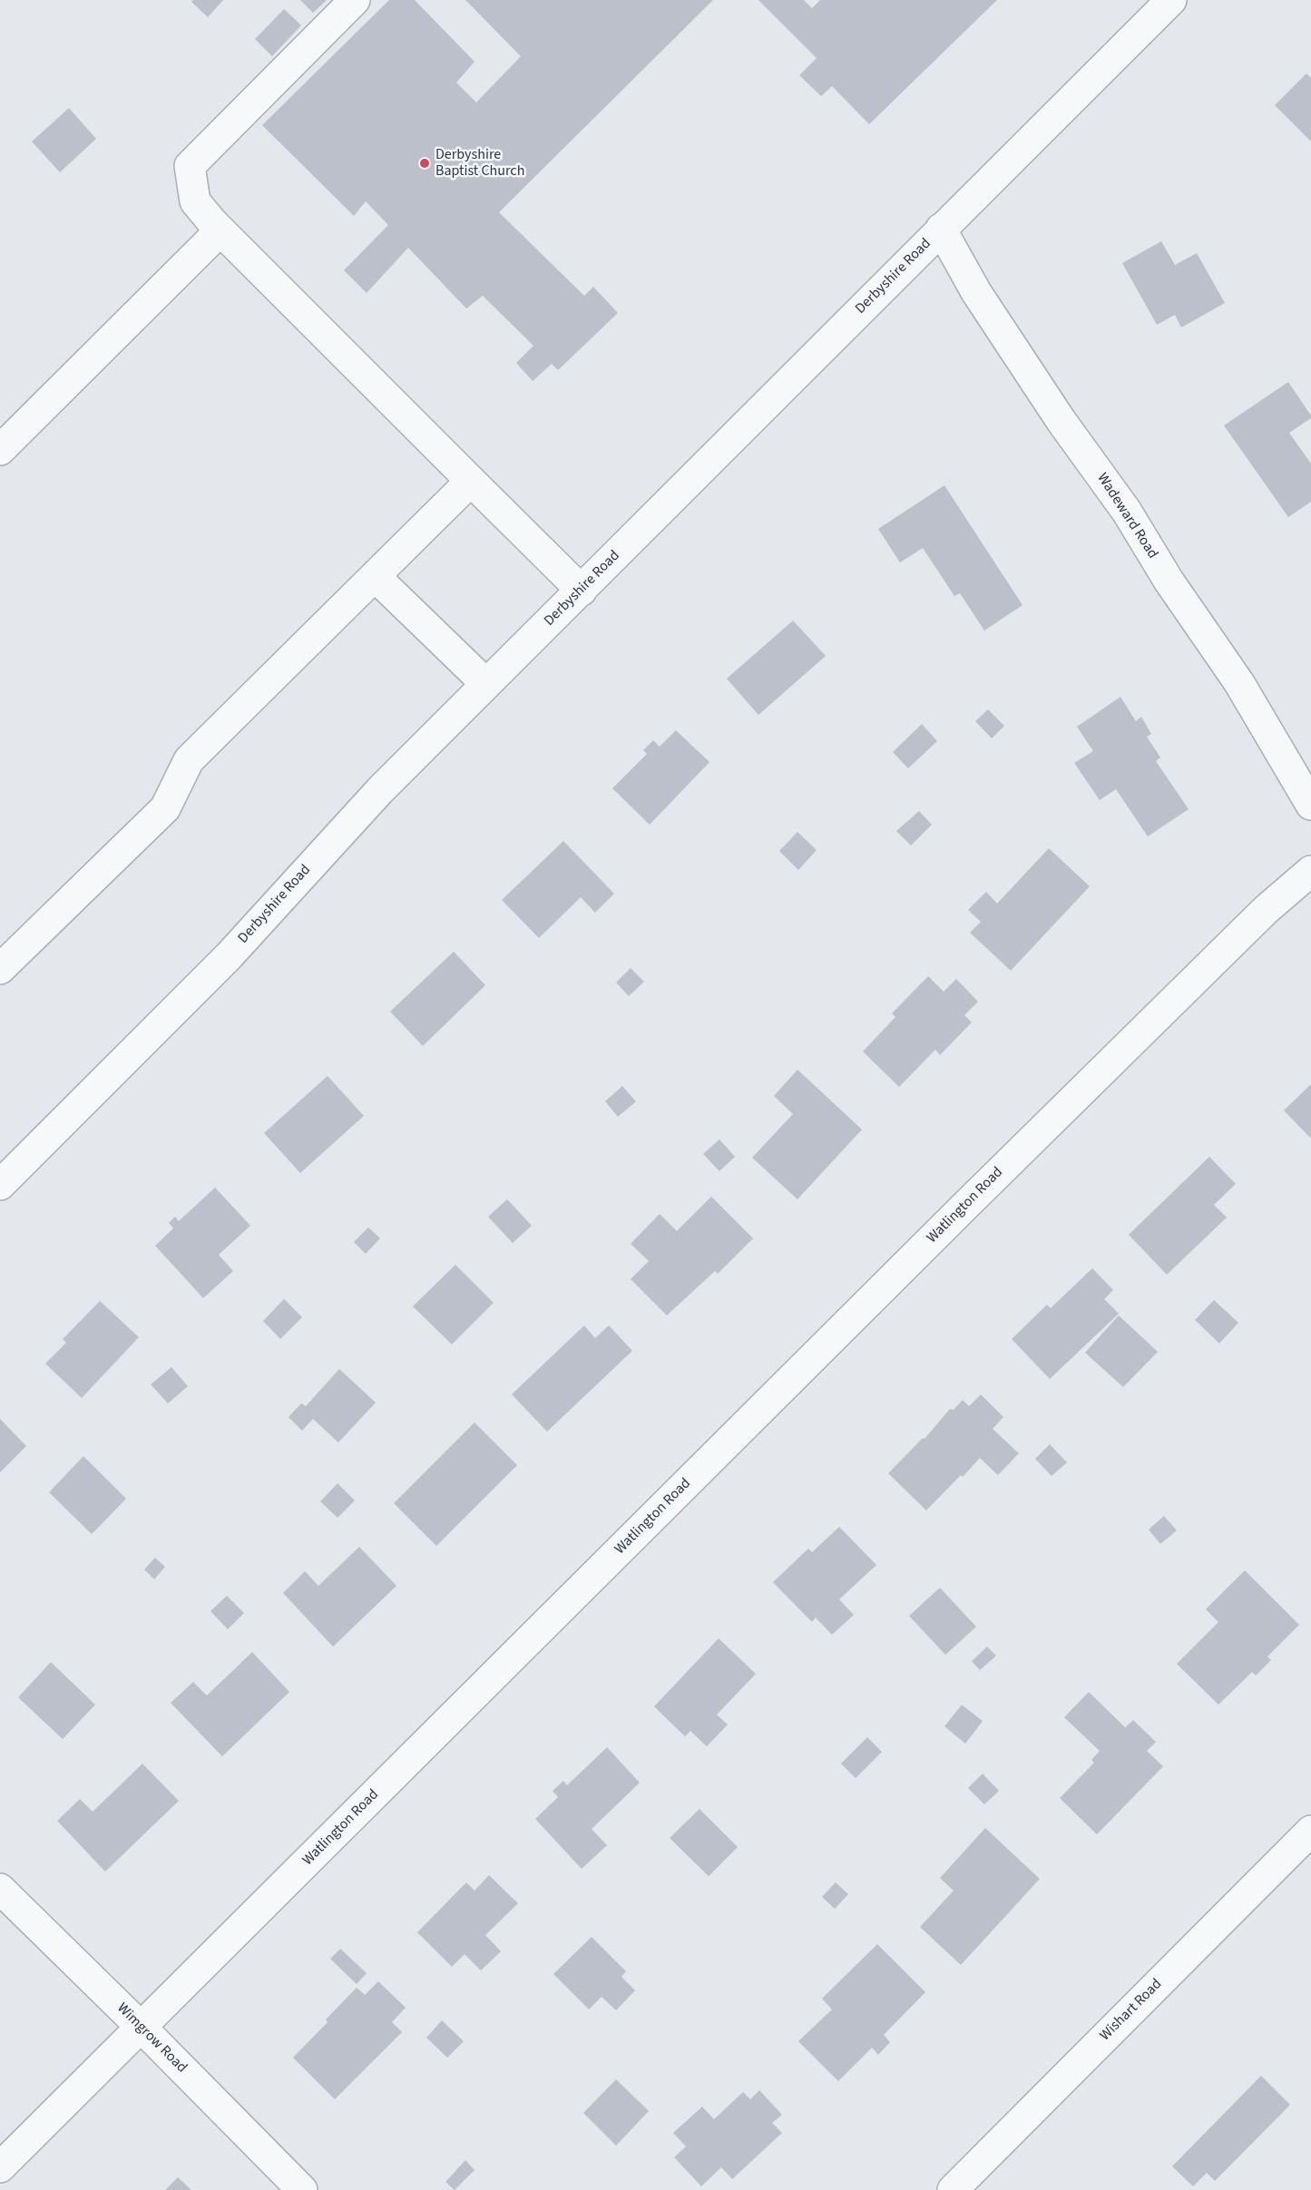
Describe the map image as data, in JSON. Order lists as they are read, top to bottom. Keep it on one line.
{"streets":{"street":["Derbyshire Road","Wadeward Road","Watlington Road","Wishart Road","Wimgrow Road"]},"crossings":[["Derbyshire Road","Wadeward Road"],["Watlington Road","Wimgrow Road"]],"places":["Derbyshire Baptist Church"]}
